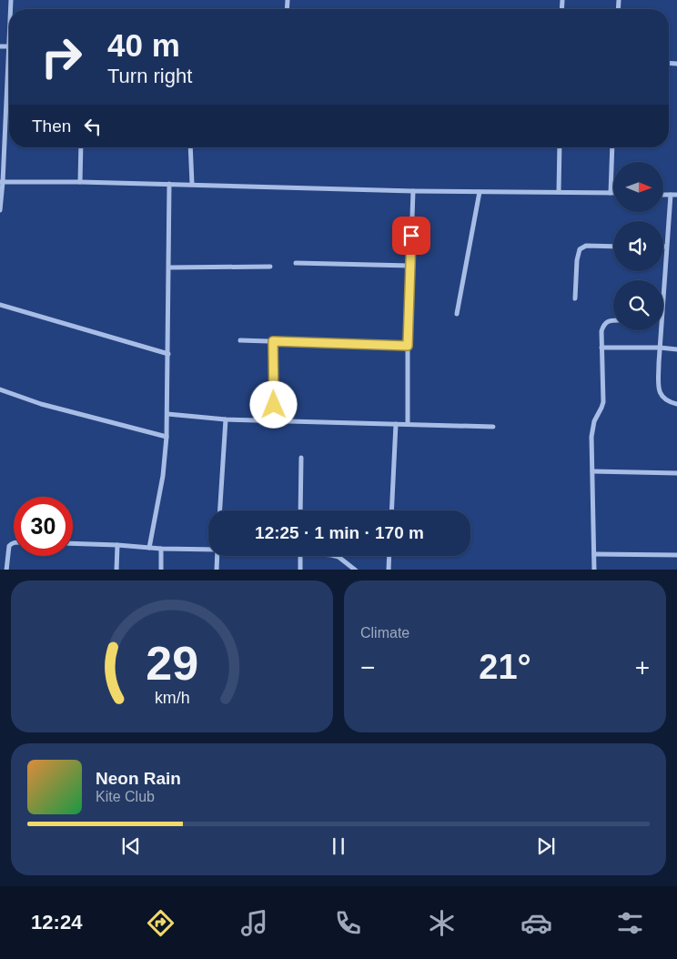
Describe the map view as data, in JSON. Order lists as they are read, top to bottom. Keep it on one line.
{"north":"right","page":{"turn":["40 m","Turn right"],"then":"Then","limit":"30","trip":"12:25 · 1 min · 170 m","tile":"Climate","heat":["−","21°","+"],"song":["Neon Rain","Kite Club"],"tabs":"12:24","gauge":["29","km/h"]}}
